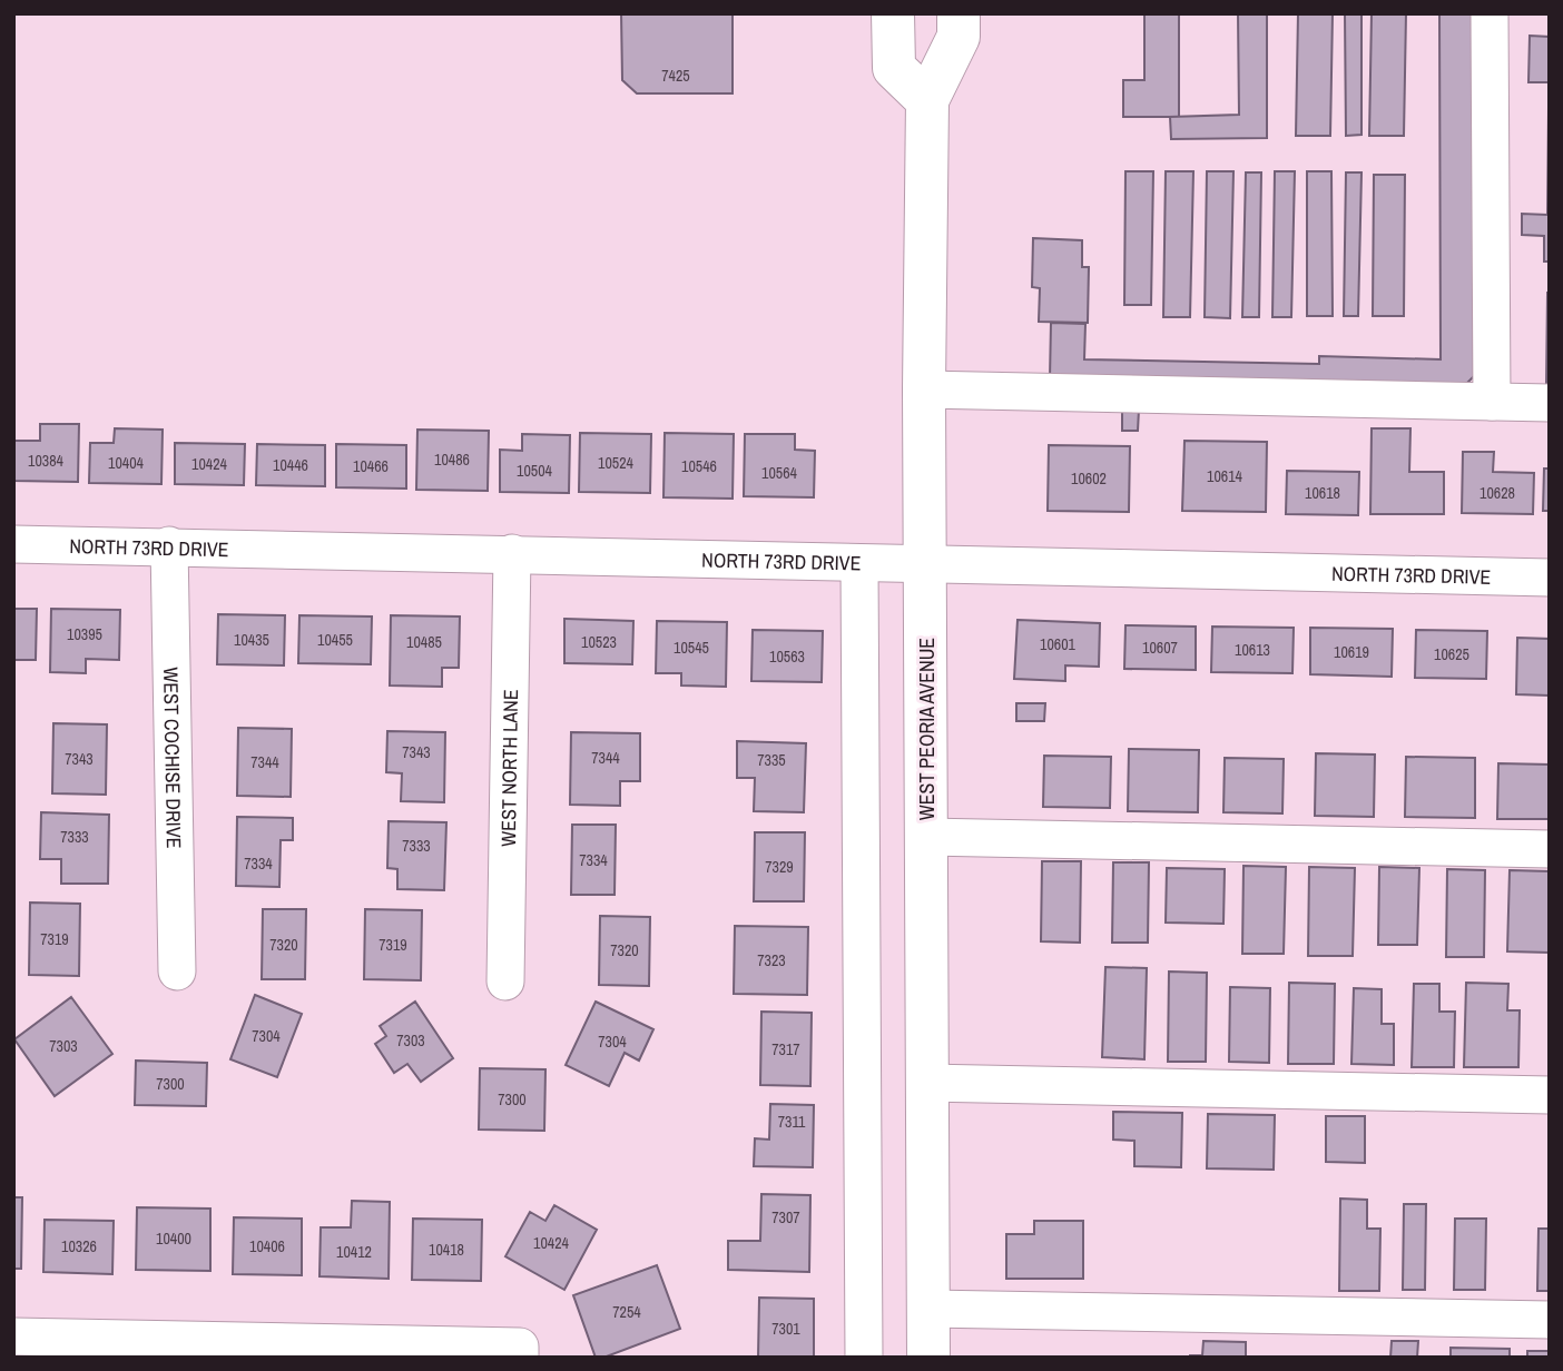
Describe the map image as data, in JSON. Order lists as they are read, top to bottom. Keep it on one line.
{"streets":{"main road":["WEST PEORIA AVENUE"],"street":["NORTH 73RD DRIVE","WEST COCHISE DRIVE","WEST NORTH LANE"]},"crossings":[["NORTH 73RD DRIVE","WEST PEORIA AVENUE"],["NORTH 73RD DRIVE","WEST COCHISE DRIVE"],["NORTH 73RD DRIVE","WEST NORTH LANE"]],"house_numbers":["7425","10486","10384","10404","10524","10424","10446","10466","10546","10504","10564","10614","10602","10618","10628","10395","10435","10455","10485","10523","10601","10545","10607","10613","10619","10625","10563","7343","7344","7343","7335","7344","7333","7333","7334","7334","7329","7319","7320","7319","7320","7323","7304","7303","7304","7303","7317","7300","7300","7311","7307","10400","10424","10326","10406","10418","10412","7254","7301"]}
